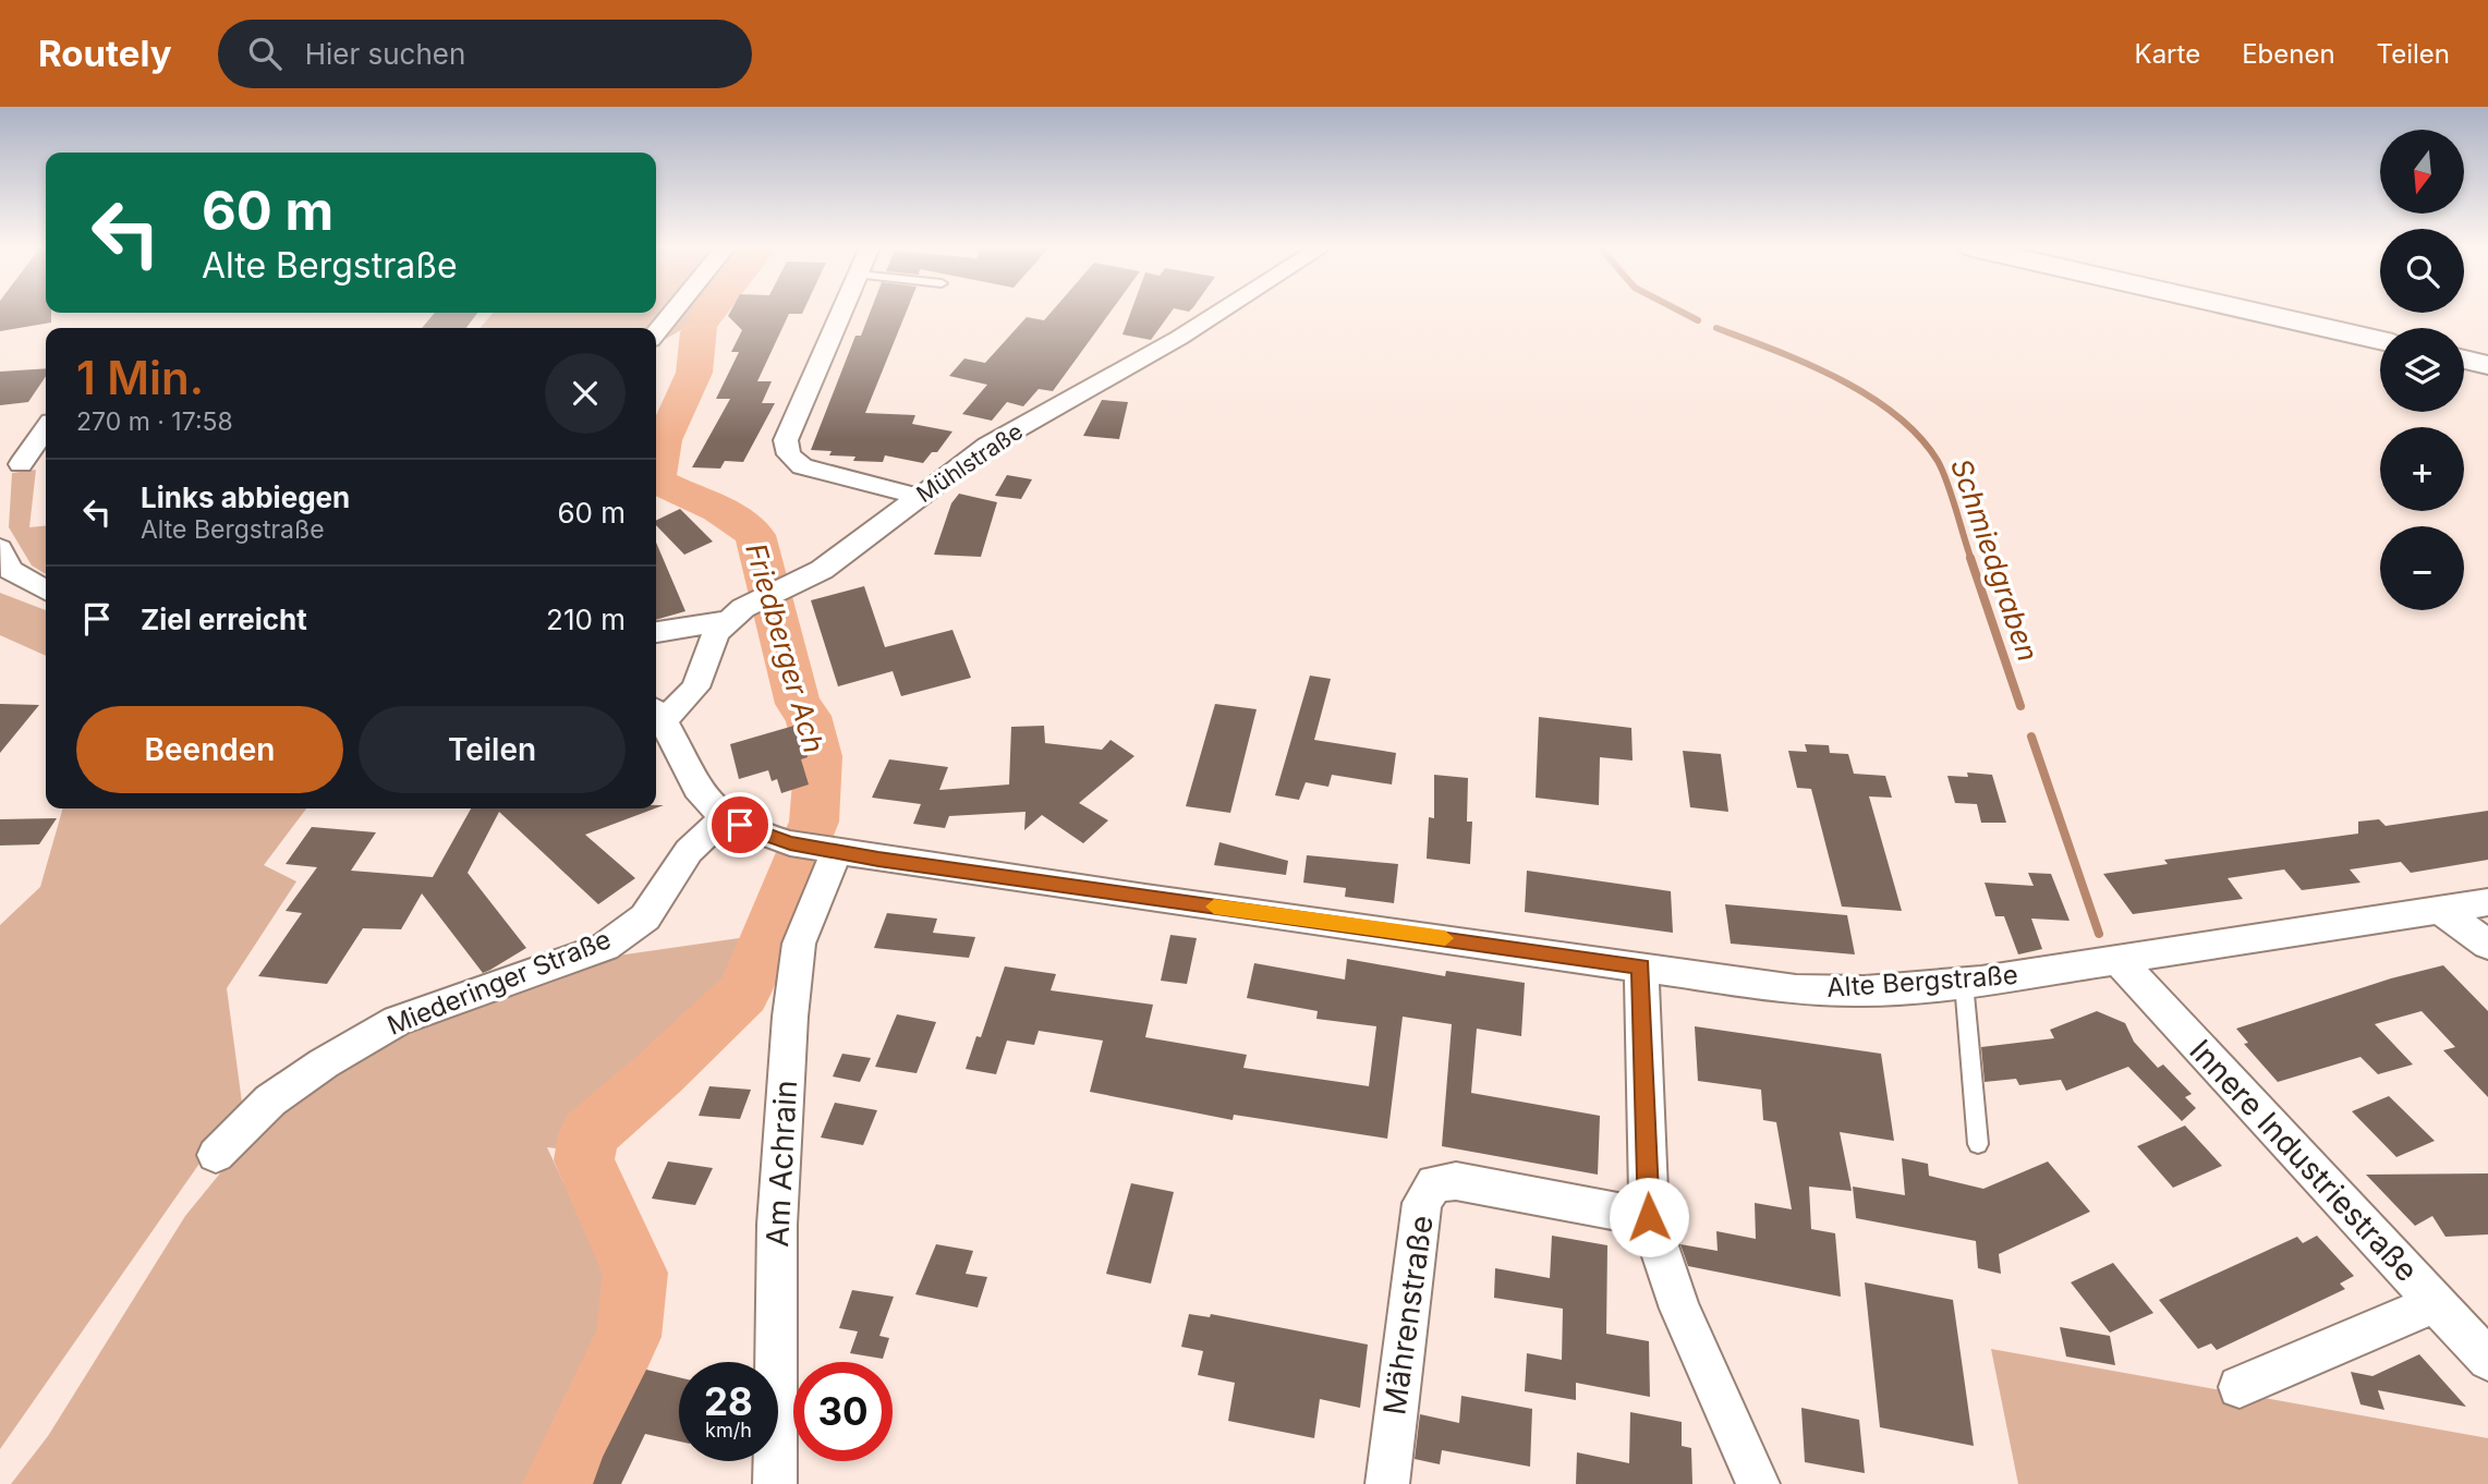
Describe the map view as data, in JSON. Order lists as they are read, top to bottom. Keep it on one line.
{"streets":{"street":["Mühlstraße","Alte Bergstraße","Miederinger Straße","Innere Industriestraße","Am Achrain","Mährenstraße"]},"crossings":[["Mühlstraße","Alte Bergstraße"],["Alte Bergstraße","Miederinger Straße"],["Alte Bergstraße","Innere Industriestraße"],["Alte Bergstraße","Am Achrain"]],"water":["Schmiedgraben","Friedberger Ach"],"north":"bottom","page":{"header":"Routely","search":"Hier suchen","nav":["Karte","Ebenen","Teilen"],"map_buttons":["+","−"],"turn":["60 m","Alte Bergstraße"],"heading":["1 Min.","270 m · 17:58"],"list":[{"name":"Links abbiegen","note":"Alte Bergstraße","value":"60 m"},{"name":"Ziel erreicht","value":"210 m"}],"buttons":["Beenden","Teilen"],"speed":"28 km/h","limit":"30"}}
